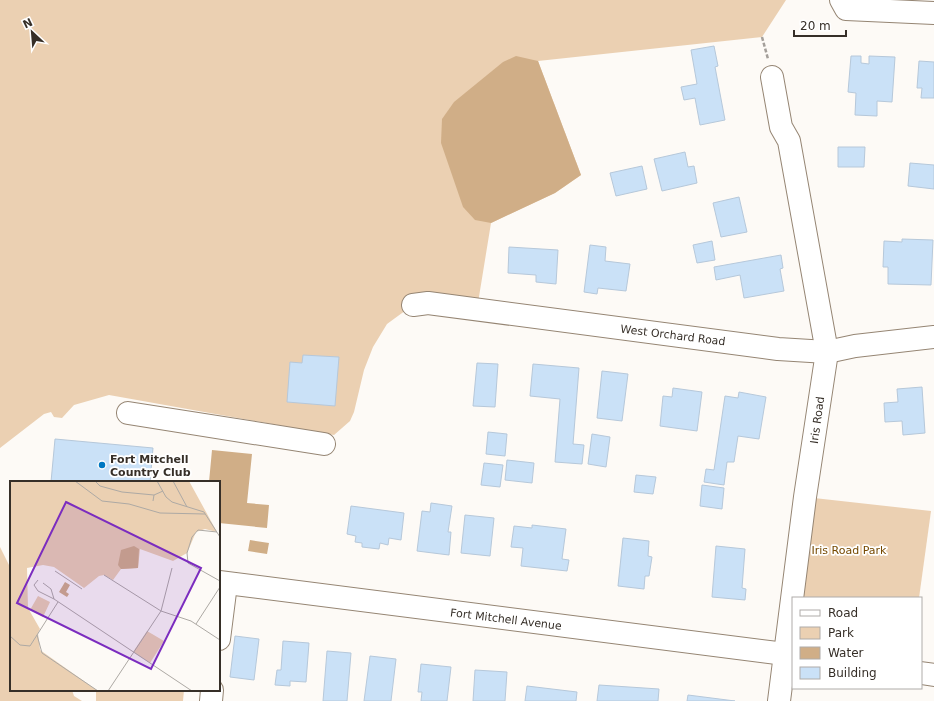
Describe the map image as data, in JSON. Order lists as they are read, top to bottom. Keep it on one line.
{"streets":{"street":["West Orchard Road","Iris Road","Fort Mitchell Avenue"]},"crossings":[["West Orchard Road","Iris Road"],["Iris Road","Fort Mitchell Avenue"]],"parks":["Iris Road Park"],"places":["Fort Mitchell Country Club"],"legend":["Road","Park","Water","Building"],"scale_bar":"20 m","north":"top left"}
